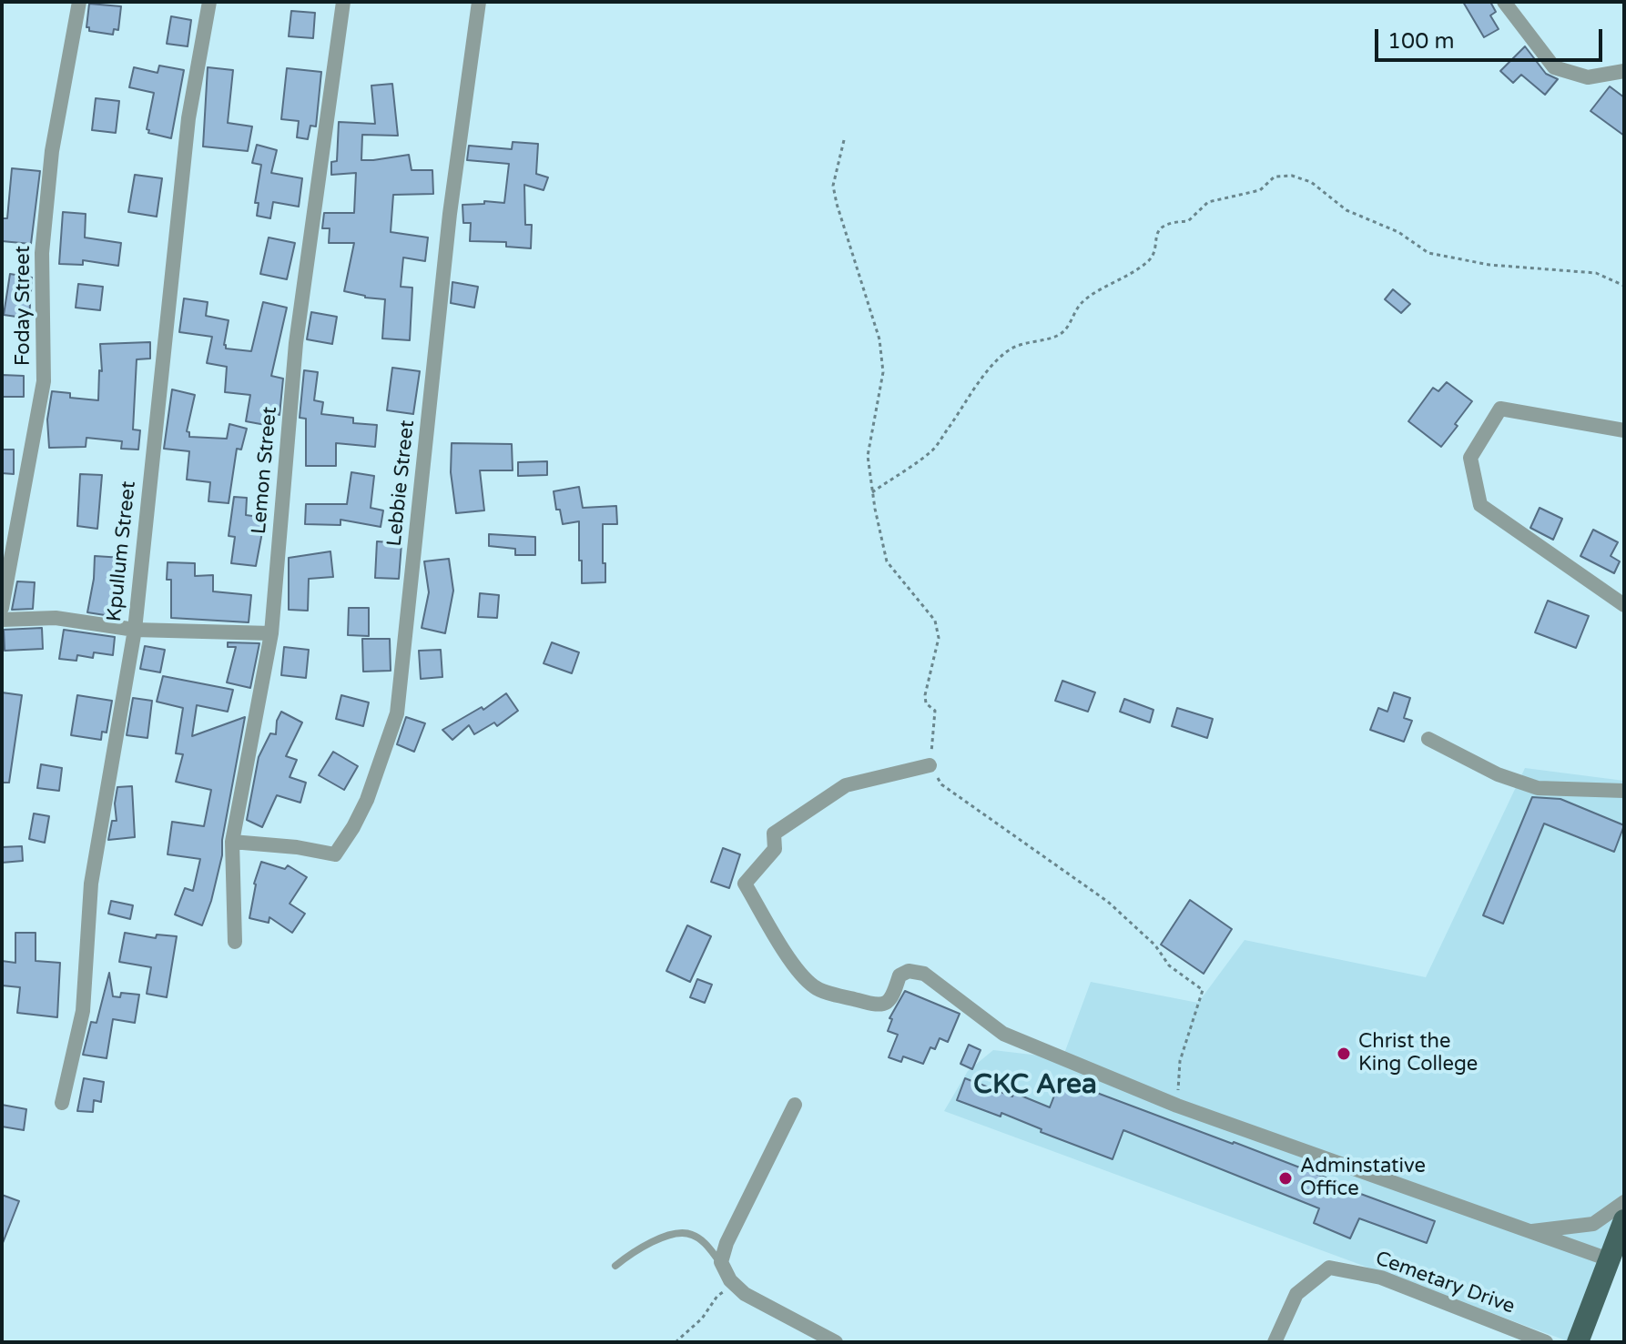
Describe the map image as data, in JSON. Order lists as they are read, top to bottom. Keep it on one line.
{"streets":{"street":["Foday Street","Lemon Street","Lebbie Street","Kpullum Street","Cemetary Drive"]},"crossings":[["Lemon Street","Lebbie Street"]],"districts":["CKC Area"],"places":["Christ the King College","Adminstative Office"],"scale_bar":"100 m"}
